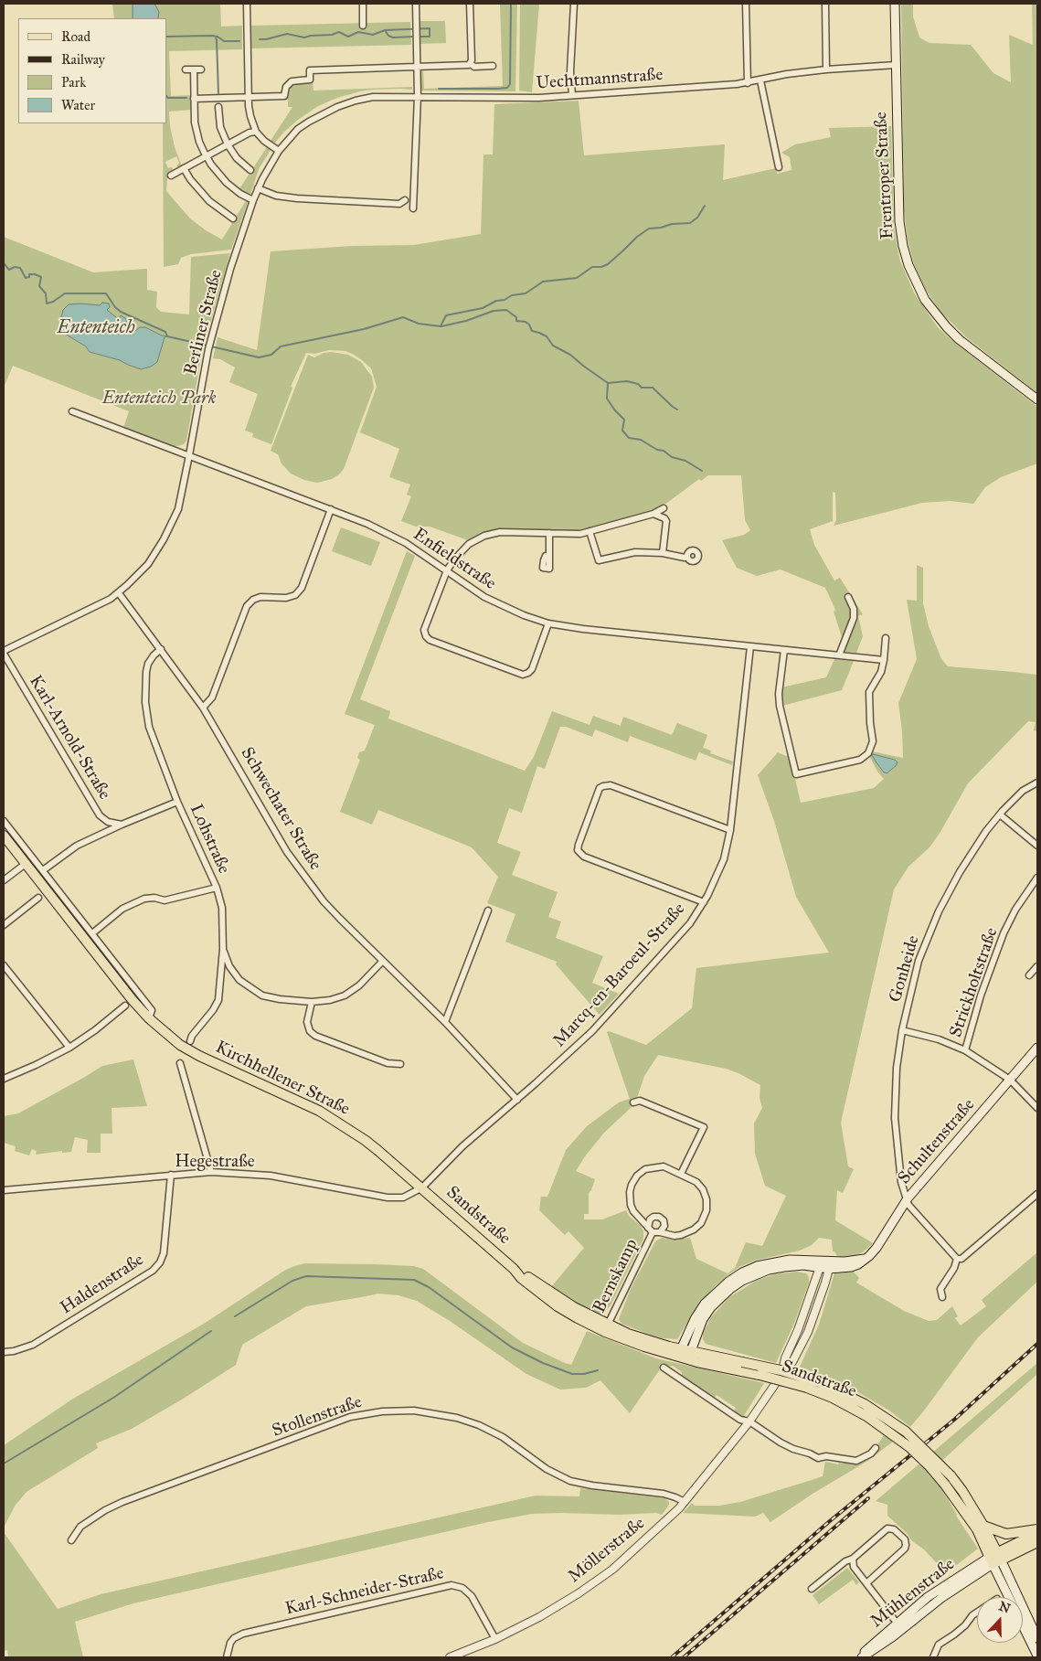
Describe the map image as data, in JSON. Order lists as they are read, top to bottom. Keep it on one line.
{"streets":{"main road":["Frentroper Straße","Kirchhellener Straße","Schultenstraße","Sandstraße","Mühlenstraße"],"street":["Uechtmannstraße","Berliner Straße","Enfieldstraße","Karl-Arnold-Straße","Schwechater Straße","Lohstraße","Gonheide","Marcq-en-Baroeul-Straße","Strickholtstraße","Hegestraße","Bernskamp","Haldenstraße","Stollenstraße","Möllerstraße","Karl-Schneider-Straße"]},"crossings":[["Uechtmannstraße","Frentroper Straße"],["Uechtmannstraße","Berliner Straße"],["Berliner Straße","Enfieldstraße"],["Berliner Straße","Karl-Arnold-Straße"],["Berliner Straße","Schwechater Straße"],["Enfieldstraße","Marcq-en-Baroeul-Straße"],["Schwechater Straße","Lohstraße"],["Schwechater Straße","Marcq-en-Baroeul-Straße"],["Gonheide","Schultenstraße"],["Marcq-en-Baroeul-Straße","Kirchhellener Straße"],["Marcq-en-Baroeul-Straße","Hegestraße"],["Marcq-en-Baroeul-Straße","Sandstraße"],["Kirchhellener Straße","Hegestraße"],["Kirchhellener Straße","Sandstraße"],["Schultenstraße","Sandstraße"],["Schultenstraße","Möllerstraße"],["Hegestraße","Sandstraße"],["Hegestraße","Haldenstraße"],["Sandstraße","Bernskamp"],["Sandstraße","Mühlenstraße"],["Stollenstraße","Möllerstraße"],["Möllerstraße","Karl-Schneider-Straße"]],"water":["Ententeich"],"parks":["Ententeich Park"],"legend":["Road","Railway","Park","Water"],"north":"top"}
